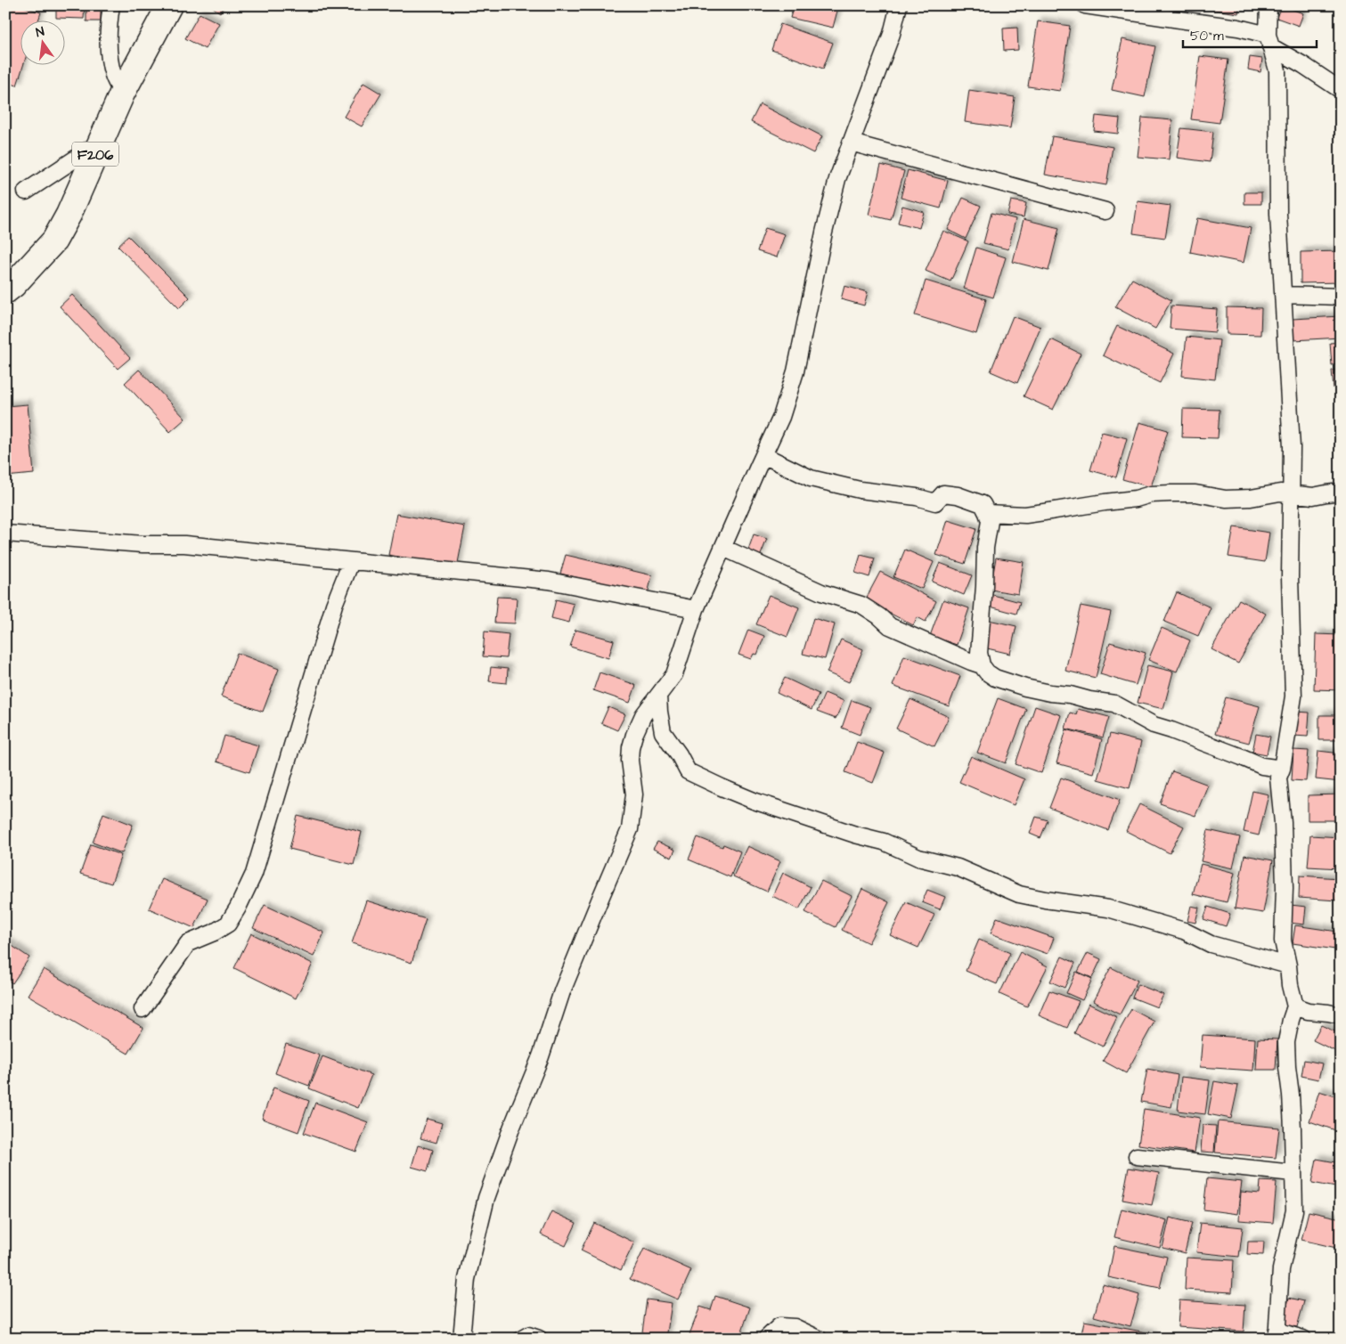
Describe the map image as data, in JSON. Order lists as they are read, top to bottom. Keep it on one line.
{"streets":{"main road":["F206"]},"scale_bar":"50 m","north":"top"}
